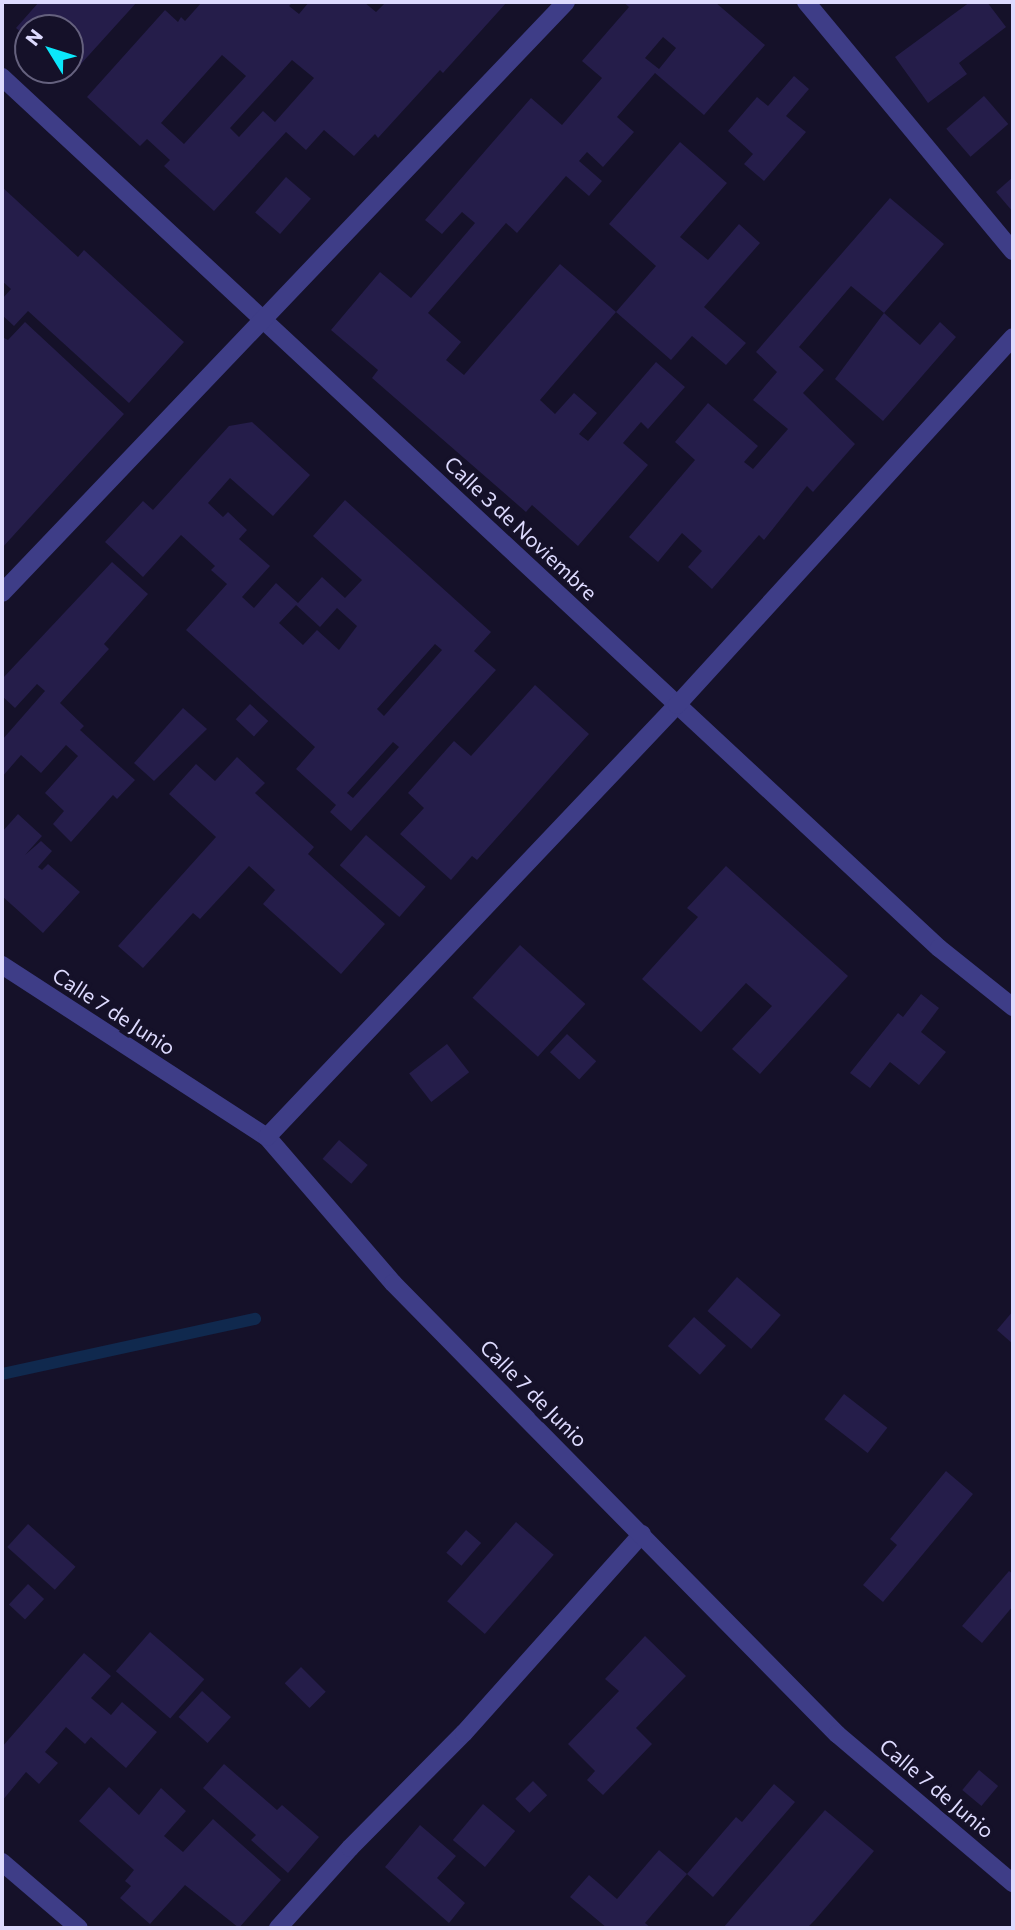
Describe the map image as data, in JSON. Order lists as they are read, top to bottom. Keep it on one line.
{"streets":{"street":["Calle 3 de Noviembre","Calle 7 de Junio"]},"north":"top left"}
